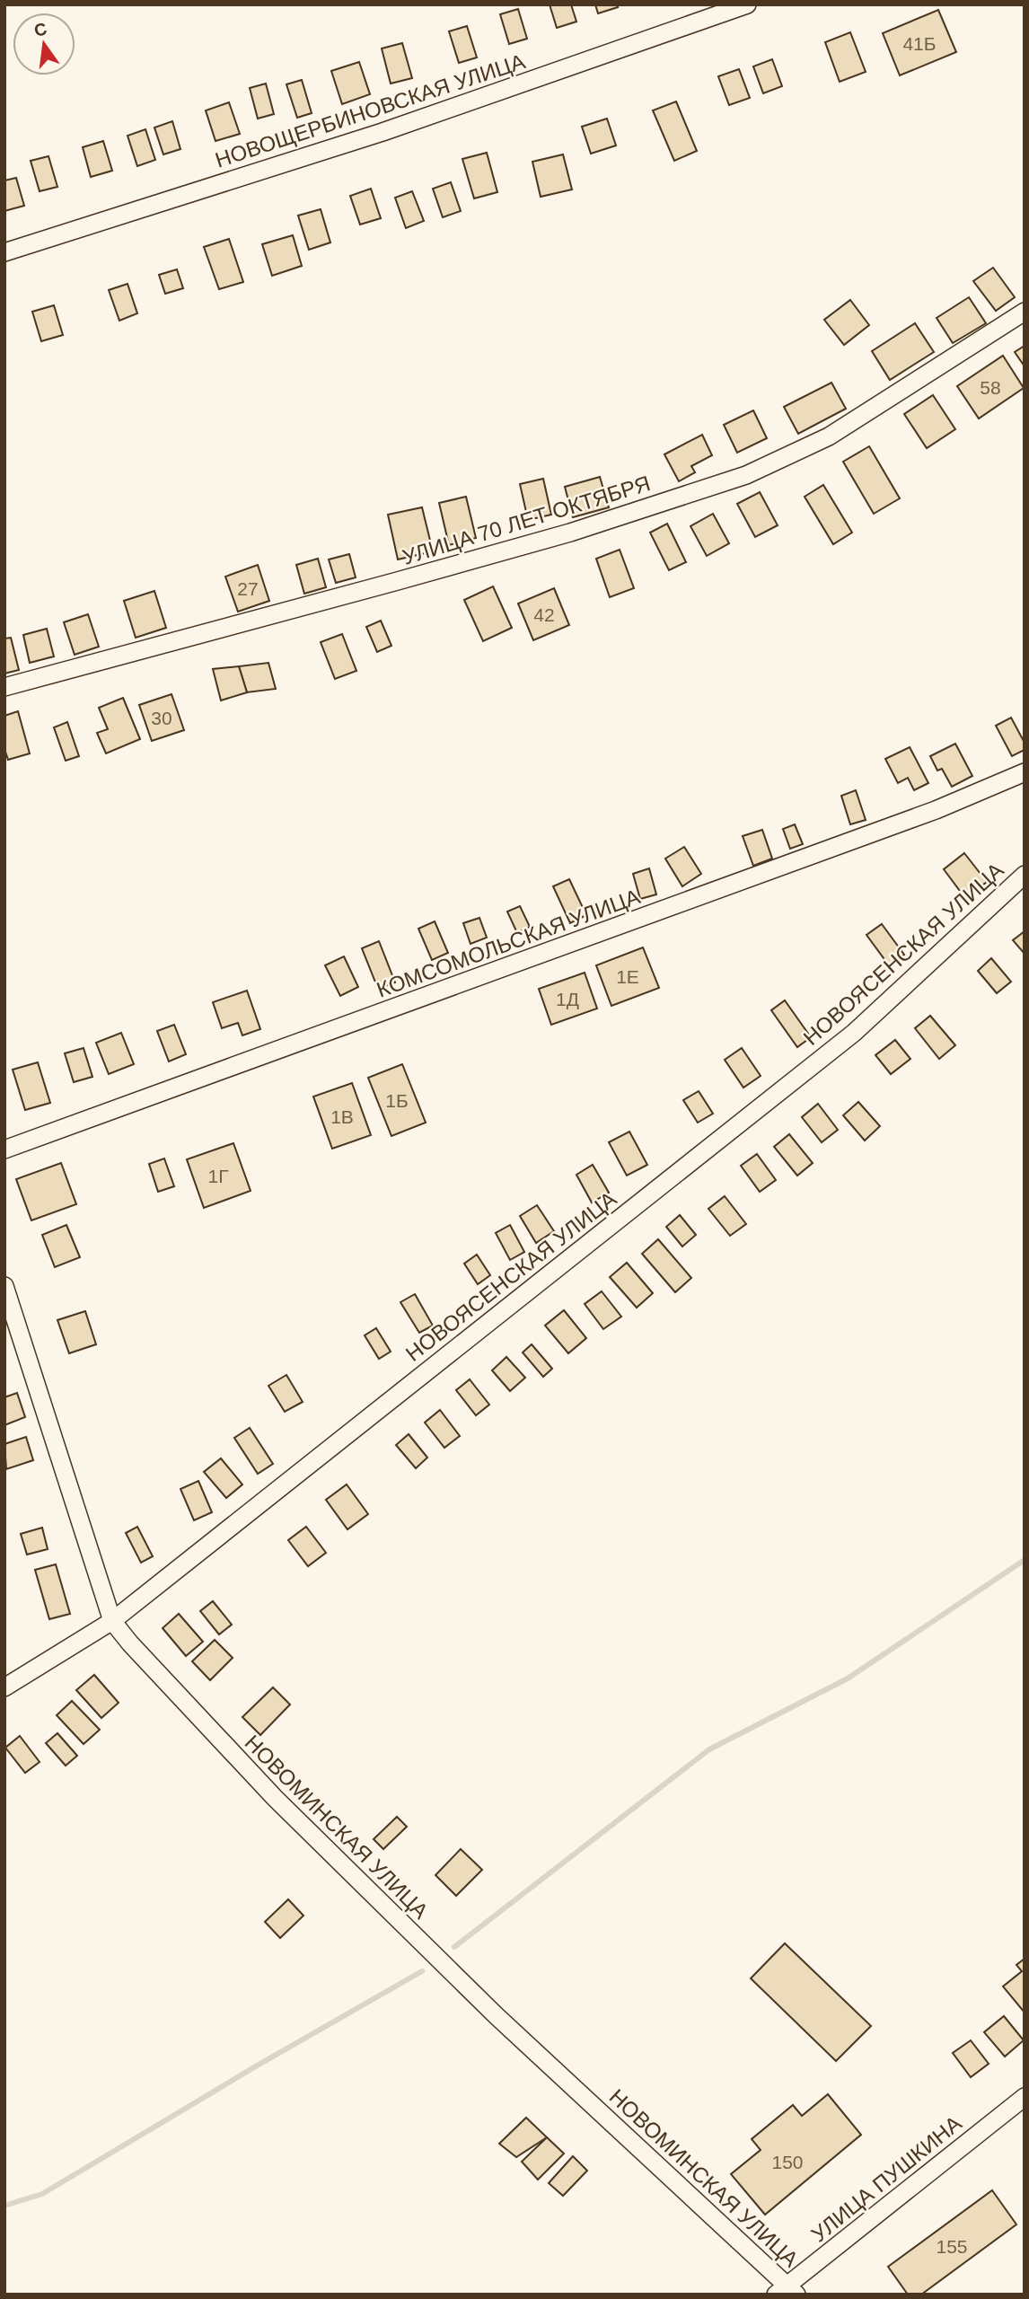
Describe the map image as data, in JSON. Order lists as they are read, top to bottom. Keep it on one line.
{"streets":{"street":["НОВОЩЕРБИНОВСКАЯ УЛИЦА","УЛИЦА 70 ЛЕТ ОКТЯБРЯ","КОМСОМОЛЬСКАЯ УЛИЦА","НОВОЯСЕНСКАЯ УЛИЦА","НОВОМИНСКАЯ УЛИЦА","УЛИЦА ПУШКИНА"]},"crossings":[["НОВОЯСЕНСКАЯ УЛИЦА","НОВОМИНСКАЯ УЛИЦА"],["НОВОМИНСКАЯ УЛИЦА","УЛИЦА ПУШКИНА"]],"house_numbers":["41Б","58","27","42","30","1Е","1Д","1Б","1В","1Г","150","155"],"north":"top"}
